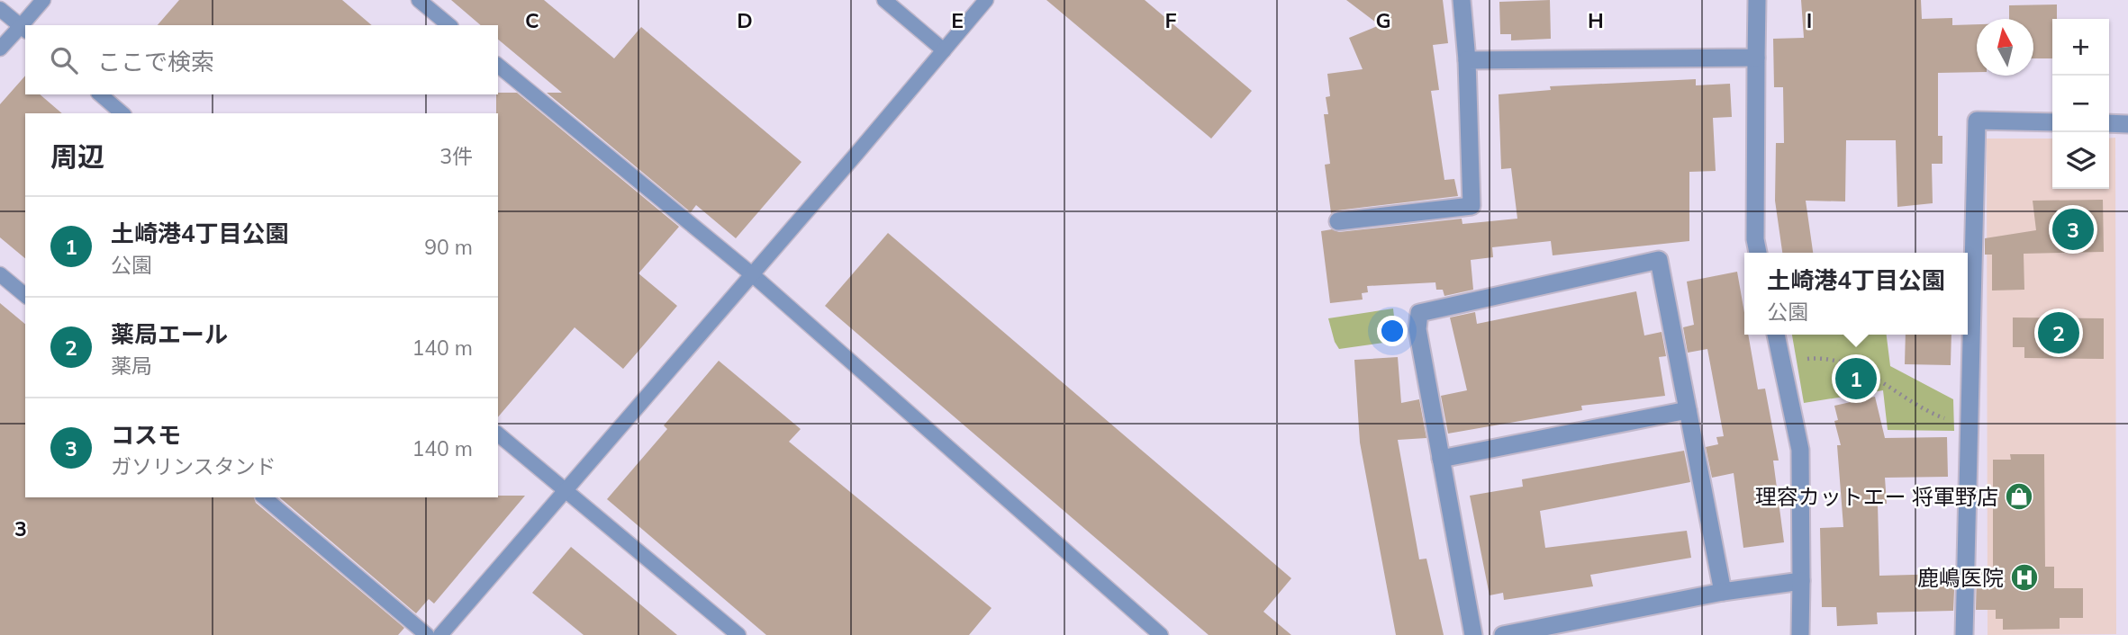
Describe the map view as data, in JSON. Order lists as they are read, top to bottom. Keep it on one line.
{"places":{"shop":["理容カットエー 将軍野店"],"hospital":["鹿嶋医院"]},"north":"top","page":{"map_buttons":["+","−"],"search":"ここで検索","heading":["周辺","3件"],"list":[{"mark":"1","name":"土崎港4丁目公園","note":"公園","value":"90 m"},{"mark":"2","name":"薬局エール","note":"薬局","value":"140 m"},{"mark":"3","name":"コスモ","note":"ガソリンスタンド","value":"140 m"}],"pins":["3","2","1"],"popup":["土崎港4丁目公園","公園"]},"grid":{"columns":["C","D","E","F","G","H","I"],"rows":["3"]}}
